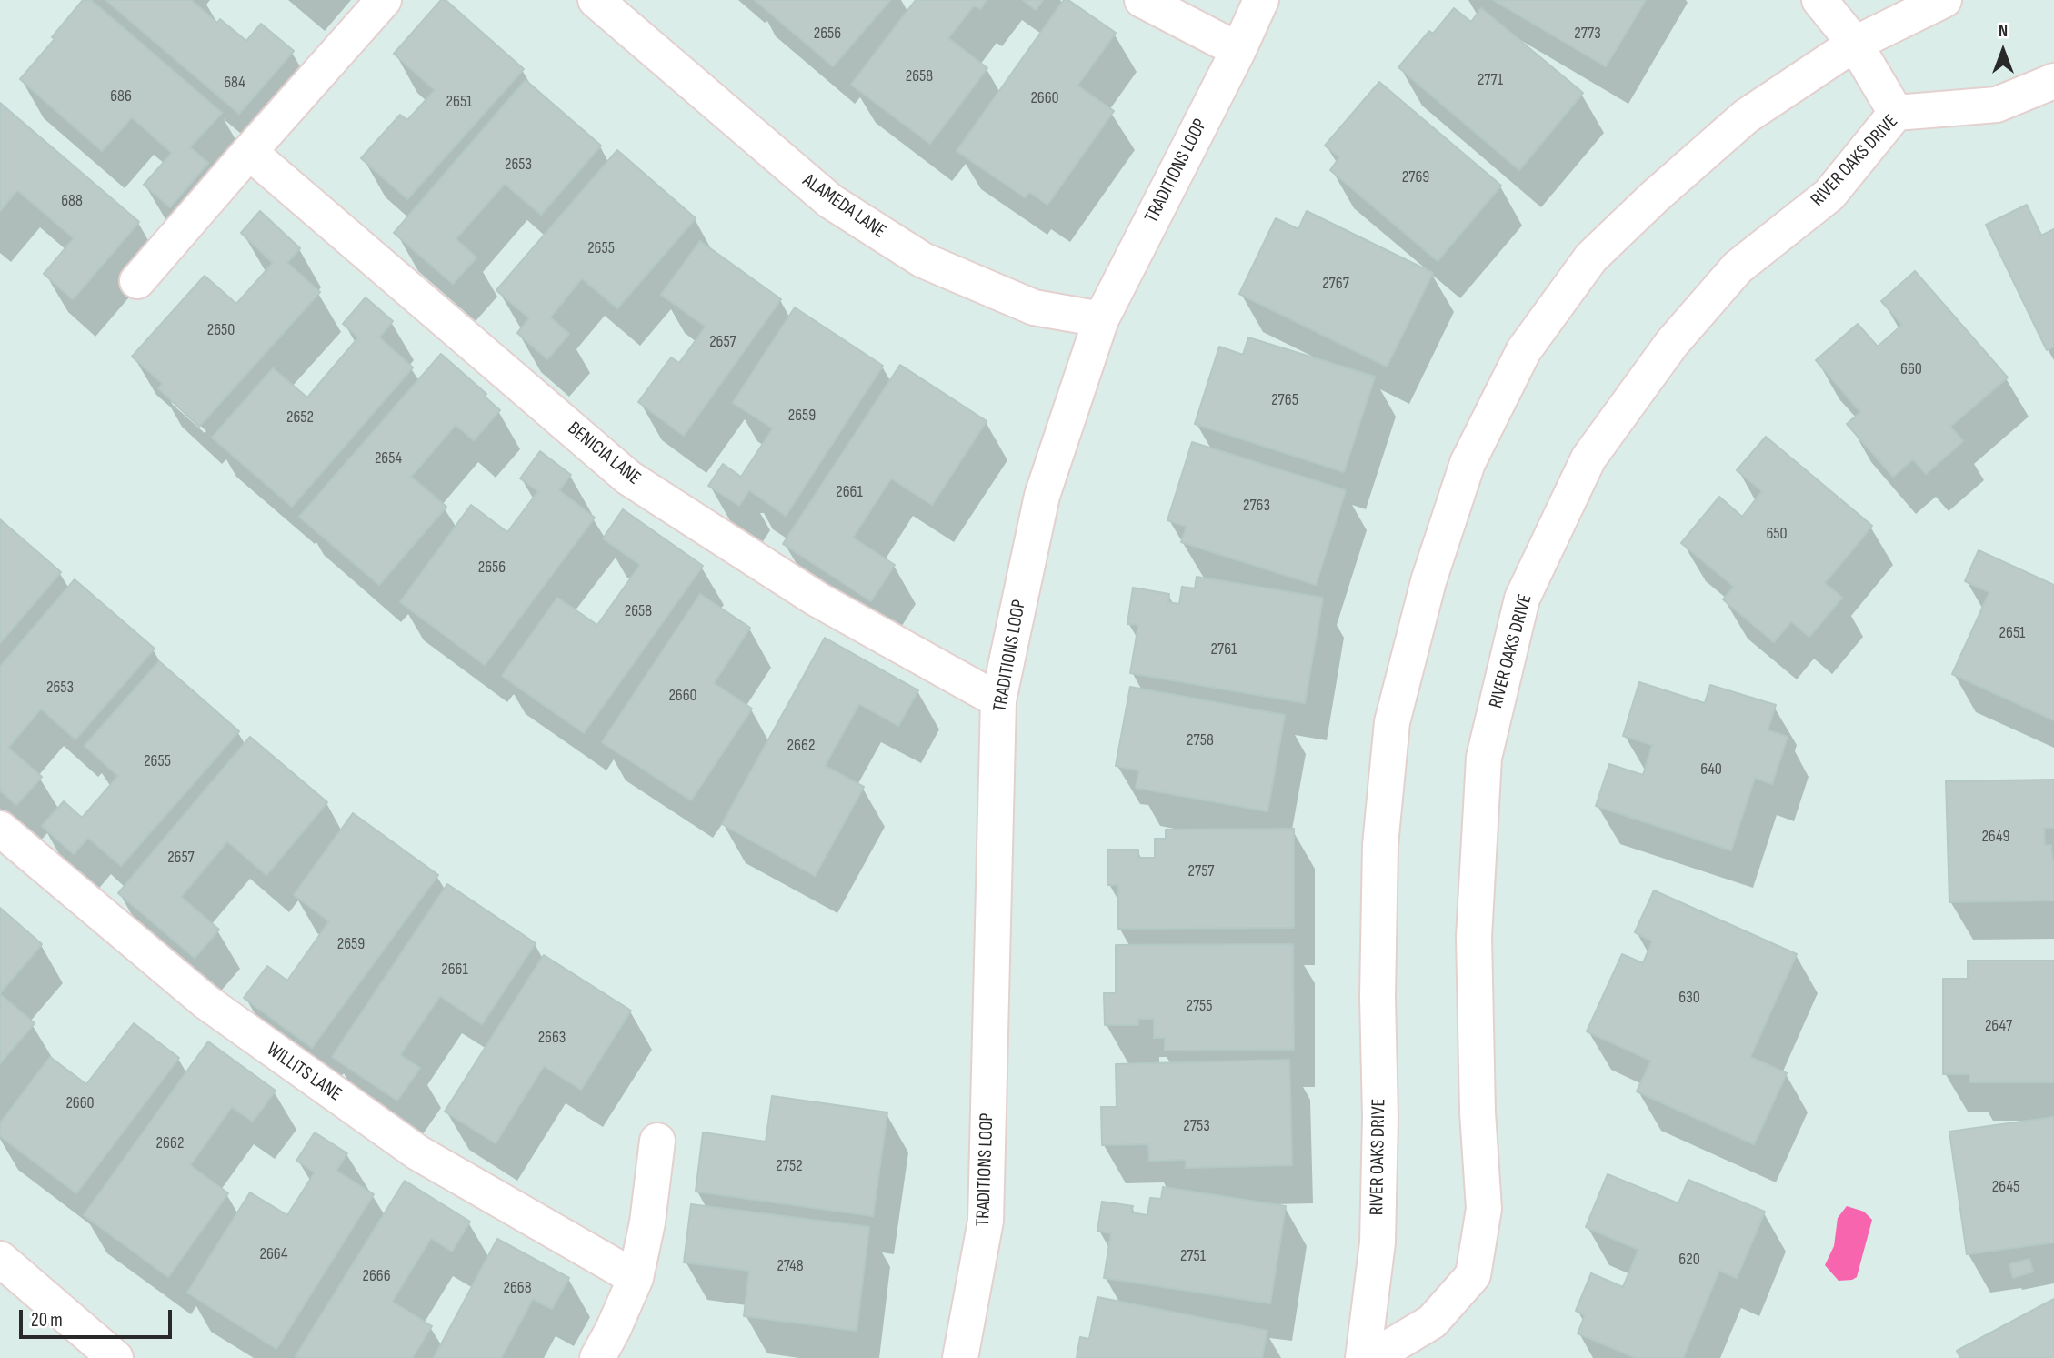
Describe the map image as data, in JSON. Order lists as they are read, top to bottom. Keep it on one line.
{"streets":{"street":["RIVER OAKS DRIVE","TRADITIONS LOOP","ALAMEDA LANE","BENICIA LANE","WILLITS LANE"]},"crossings":[["TRADITIONS LOOP","ALAMEDA LANE"],["TRADITIONS LOOP","BENICIA LANE"]],"house_numbers":["2656","2773","2658","2771","684","686","2660","2651","2653","2769","688","2655","2767","2650","2657","660","2765","2659","2652","2654","2661","2763","650","2656","2658","2651","2761","2653","2660","2758","2662","2655","640","2649","2657","2757","2659","2661","630","2755","2647","2663","2660","2753","2662","2752","2645","2664","2751","620","2748","2666","2668"],"scale_bar":"20 m","north":"top"}
